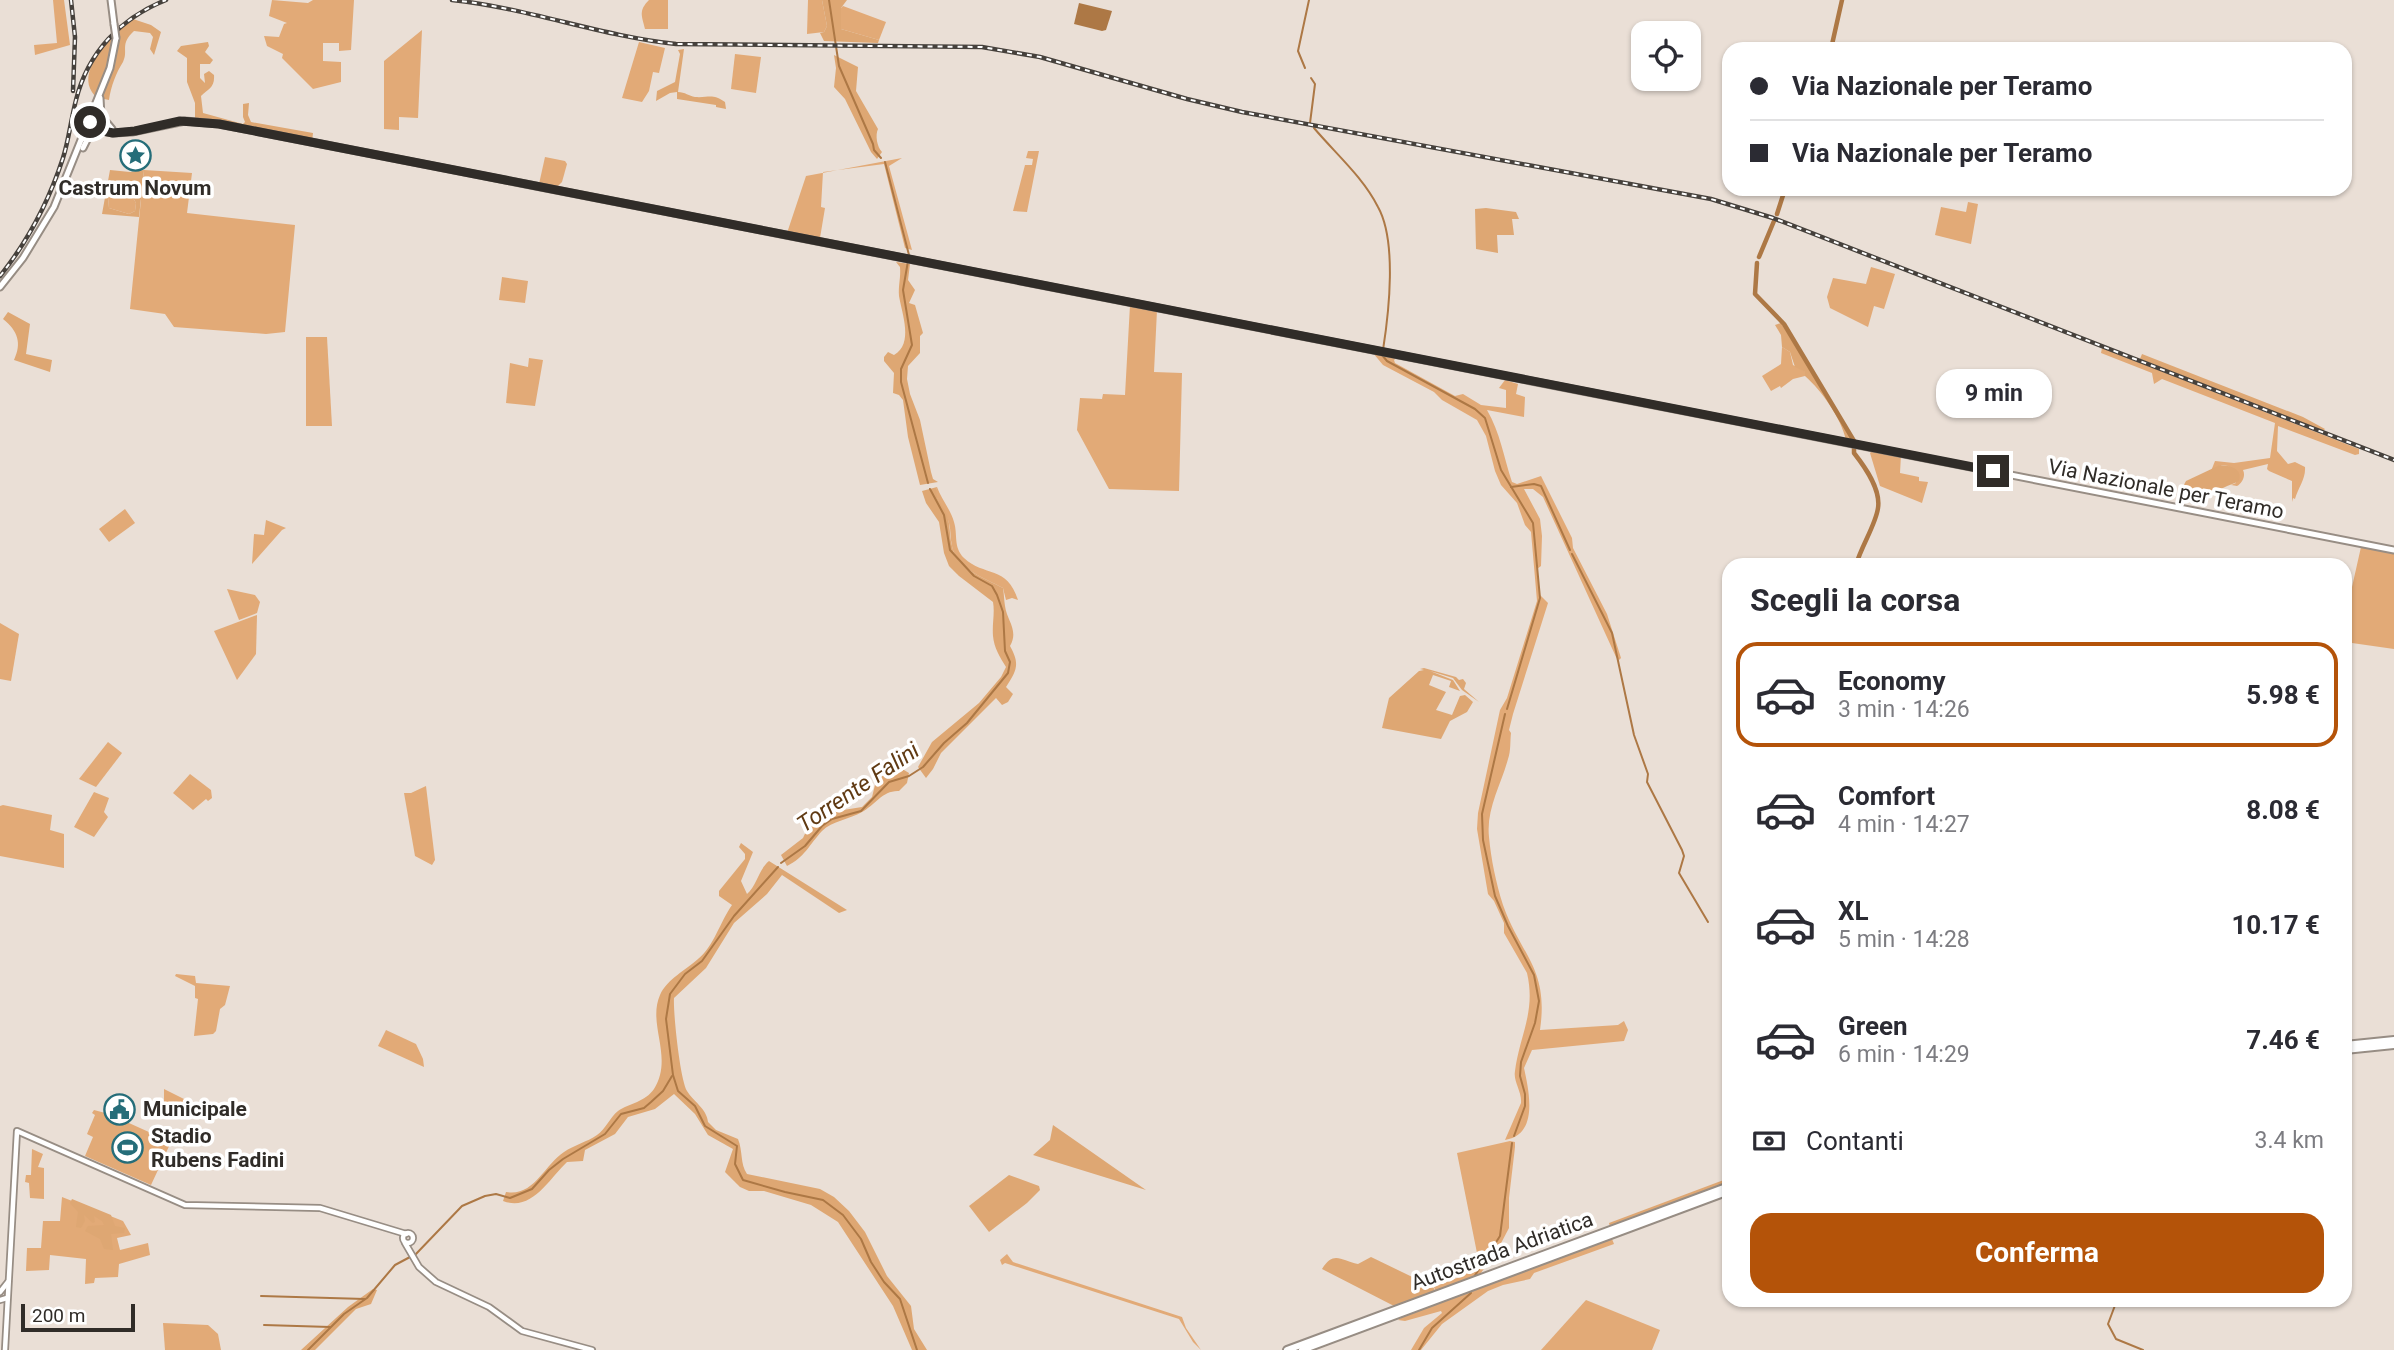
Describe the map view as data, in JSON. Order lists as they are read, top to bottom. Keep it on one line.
{"streets":{"highway":["Autostrada Adriatica"],"main road":["Via Nazionale per Teramo"]},"water":["Torrente Falini"],"places":{"place":["Castrum Novum"],"public building":["Municipale"],"sports":["Stadio Rubens Fadini"]},"scale_bar":"200 m","page":{"banner":["Via Nazionale per Teramo","Via Nazionale per Teramo"],"bubble":"9 min","heading":"Scegli la corsa","list":[{"name":"Economy","note":"3 min · 14:26","value":"5.98 €"},{"name":"Comfort","note":"4 min · 14:27","value":"8.08 €"},{"name":"XL","note":"5 min · 14:28","value":"10.17 €"},{"name":"Green","note":"6 min · 14:29","value":"7.46 €"}],"pay":["Contanti","3.4 km"],"buttons":"Conferma","scale":"200 m"}}
